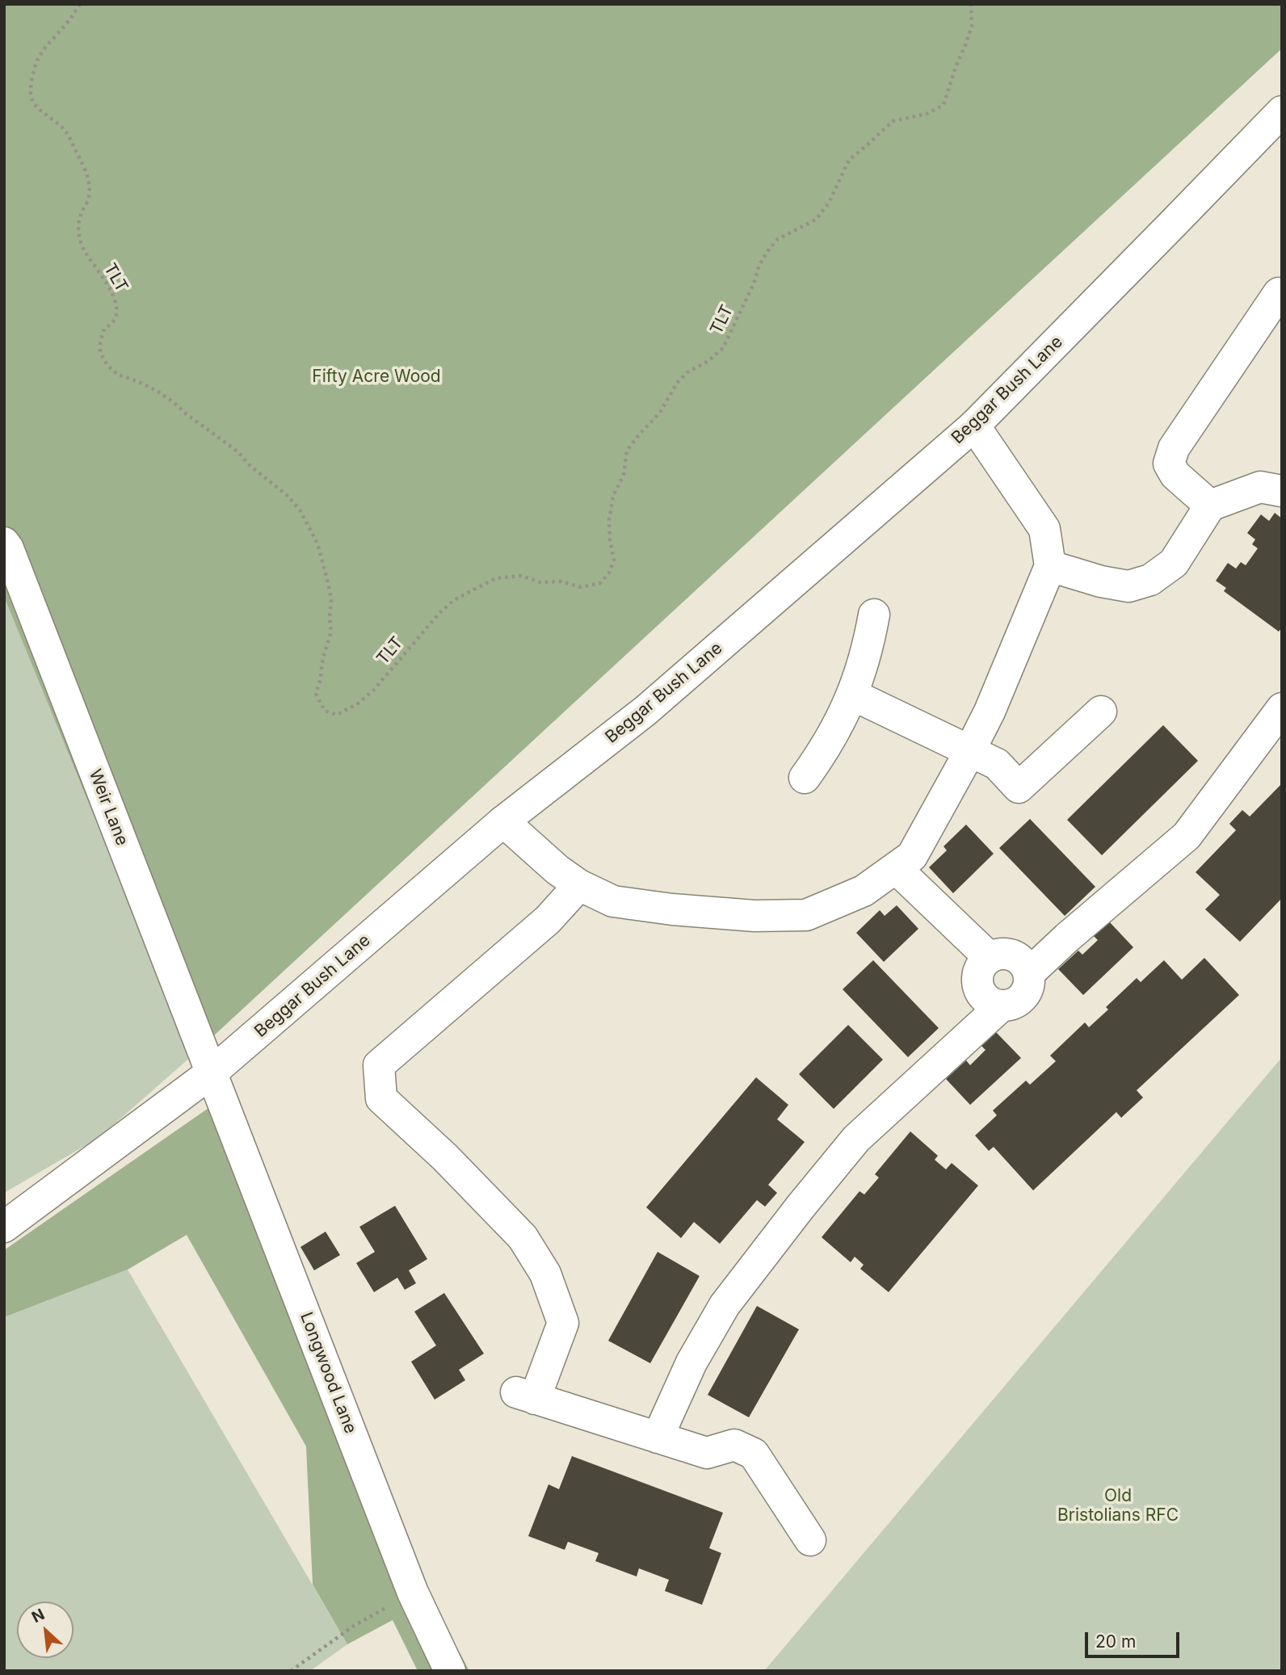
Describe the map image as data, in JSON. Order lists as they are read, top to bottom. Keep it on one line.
{"streets":{"street":["Beggar Bush Lane","Weir Lane","Longwood Lane"],"path":["TLT"]},"crossings":[["Beggar Bush Lane","Weir Lane"],["Beggar Bush Lane","Longwood Lane"],["Weir Lane","Longwood Lane"]],"parks":["Fifty Acre Wood","Old Bristolians RFC"],"scale_bar":"20 m","north":"top left"}
